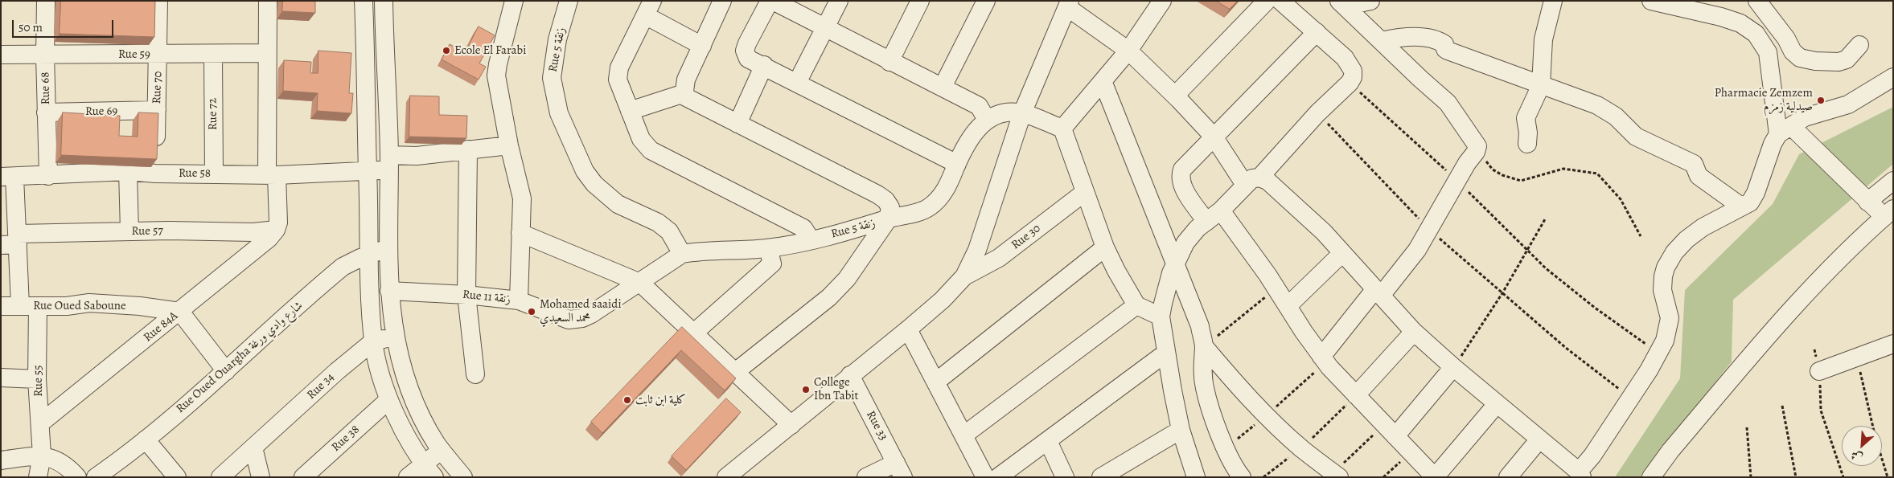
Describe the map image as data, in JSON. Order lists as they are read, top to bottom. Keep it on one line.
{"streets":{"street":["Rue 5 زنقة","Rue 59","Rue 70","Rue 68","Rue 69","Rue 72","Rue 58","Rue 57","Rue 30","Rue 11 زنقة","Rue Oued Saboune","Rue 84A","Rue Oued Ouargha شارع وادي ورغة","Rue 55","Rue 34","Rue 33","Rue 38"]},"crossings":[["Rue 5 زنقة","Rue 11 زنقة"],["Rue 59","Rue 70"],["Rue 59","Rue 68"],["Rue 59","Rue 72"],["Rue 70","Rue 69"],["Rue 70","Rue 58"],["Rue 68","Rue 69"],["Rue 68","Rue 58"],["Rue 72","Rue 58"],["Rue 58","Rue 55"],["Rue 57","Rue 84A"],["Rue 57","Rue 55"],["Rue Oued Saboune","Rue 84A"],["Rue Oued Saboune","Rue 55"],["Rue 84A","Rue 55"]],"places":["Ecole El Farabi","Pharmacie Zemzem صيدلية زمزم","Mohamed saaidi محمد السعيدي","College Ibn Tabit","كلية ابن ثابت"],"scale_bar":"50 m","north":"bottom left"}
